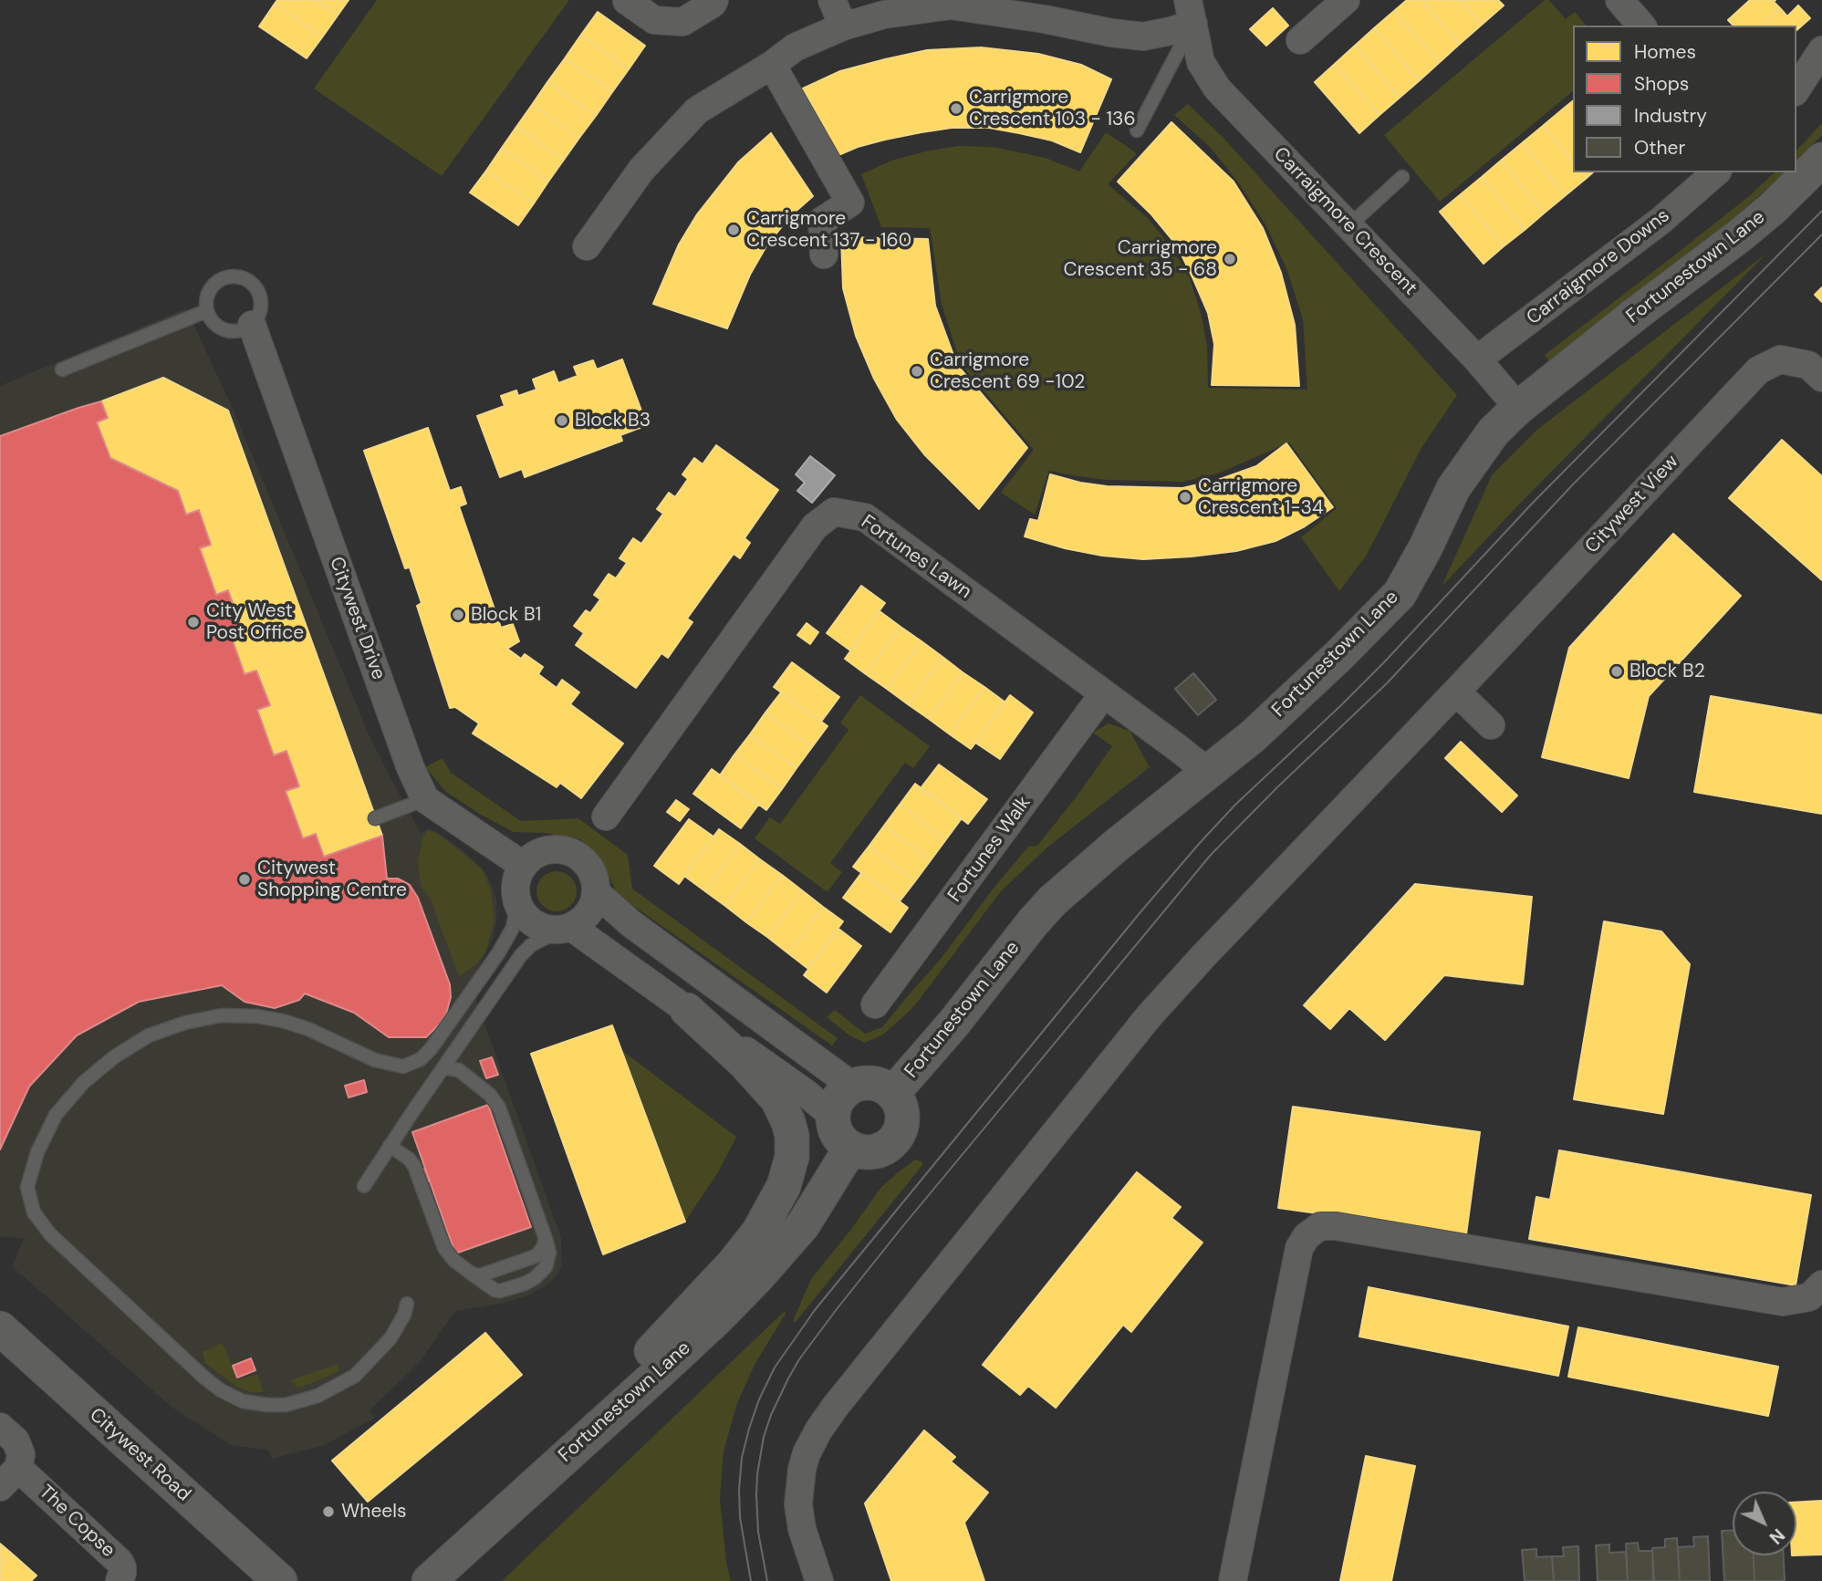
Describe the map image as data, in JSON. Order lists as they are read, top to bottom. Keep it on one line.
{"streets":{"street":["Carraigmore Crescent","Carraigmore Downs","Fortunestown Lane","Citywest View","Fortunes Lawn","Citywest Drive","Fortunes Walk","Citywest Road","The Copse"]},"crossings":[["Carraigmore Crescent","Carraigmore Downs"],["Carraigmore Crescent","Fortunestown Lane"],["Fortunestown Lane","Fortunes Lawn"],["Fortunes Lawn","Fortunes Walk"]],"places":["Carrigmore Crescent 103 - 136","Carrigmore Crescent 137 - 160","Carrigmore Crescent 35 - 68","Carrigmore Crescent 69 -102","Block B3","Carrigmore Crescent 1-34","Block B1","City West Post Office","Block B2","Citywest Shopping Centre","Wheels"],"legend":["Homes","Shops","Industry","Other"],"north":"bottom right"}
